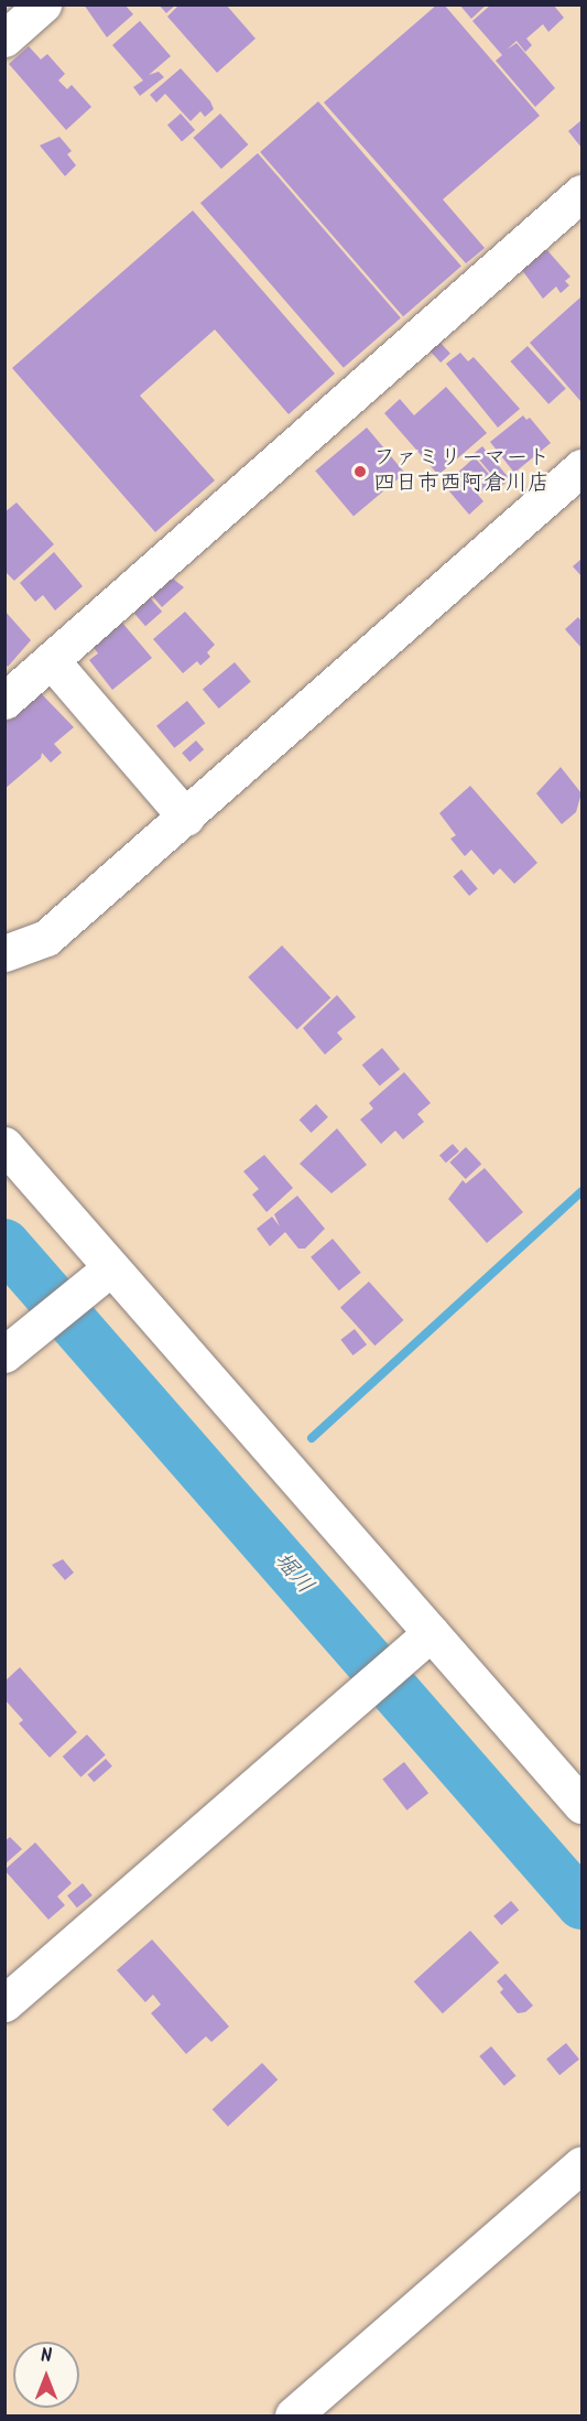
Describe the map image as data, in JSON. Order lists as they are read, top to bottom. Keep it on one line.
{"water":["堀川"],"places":["ファミリーマート 四日市西阿倉川店"],"north":"top"}
